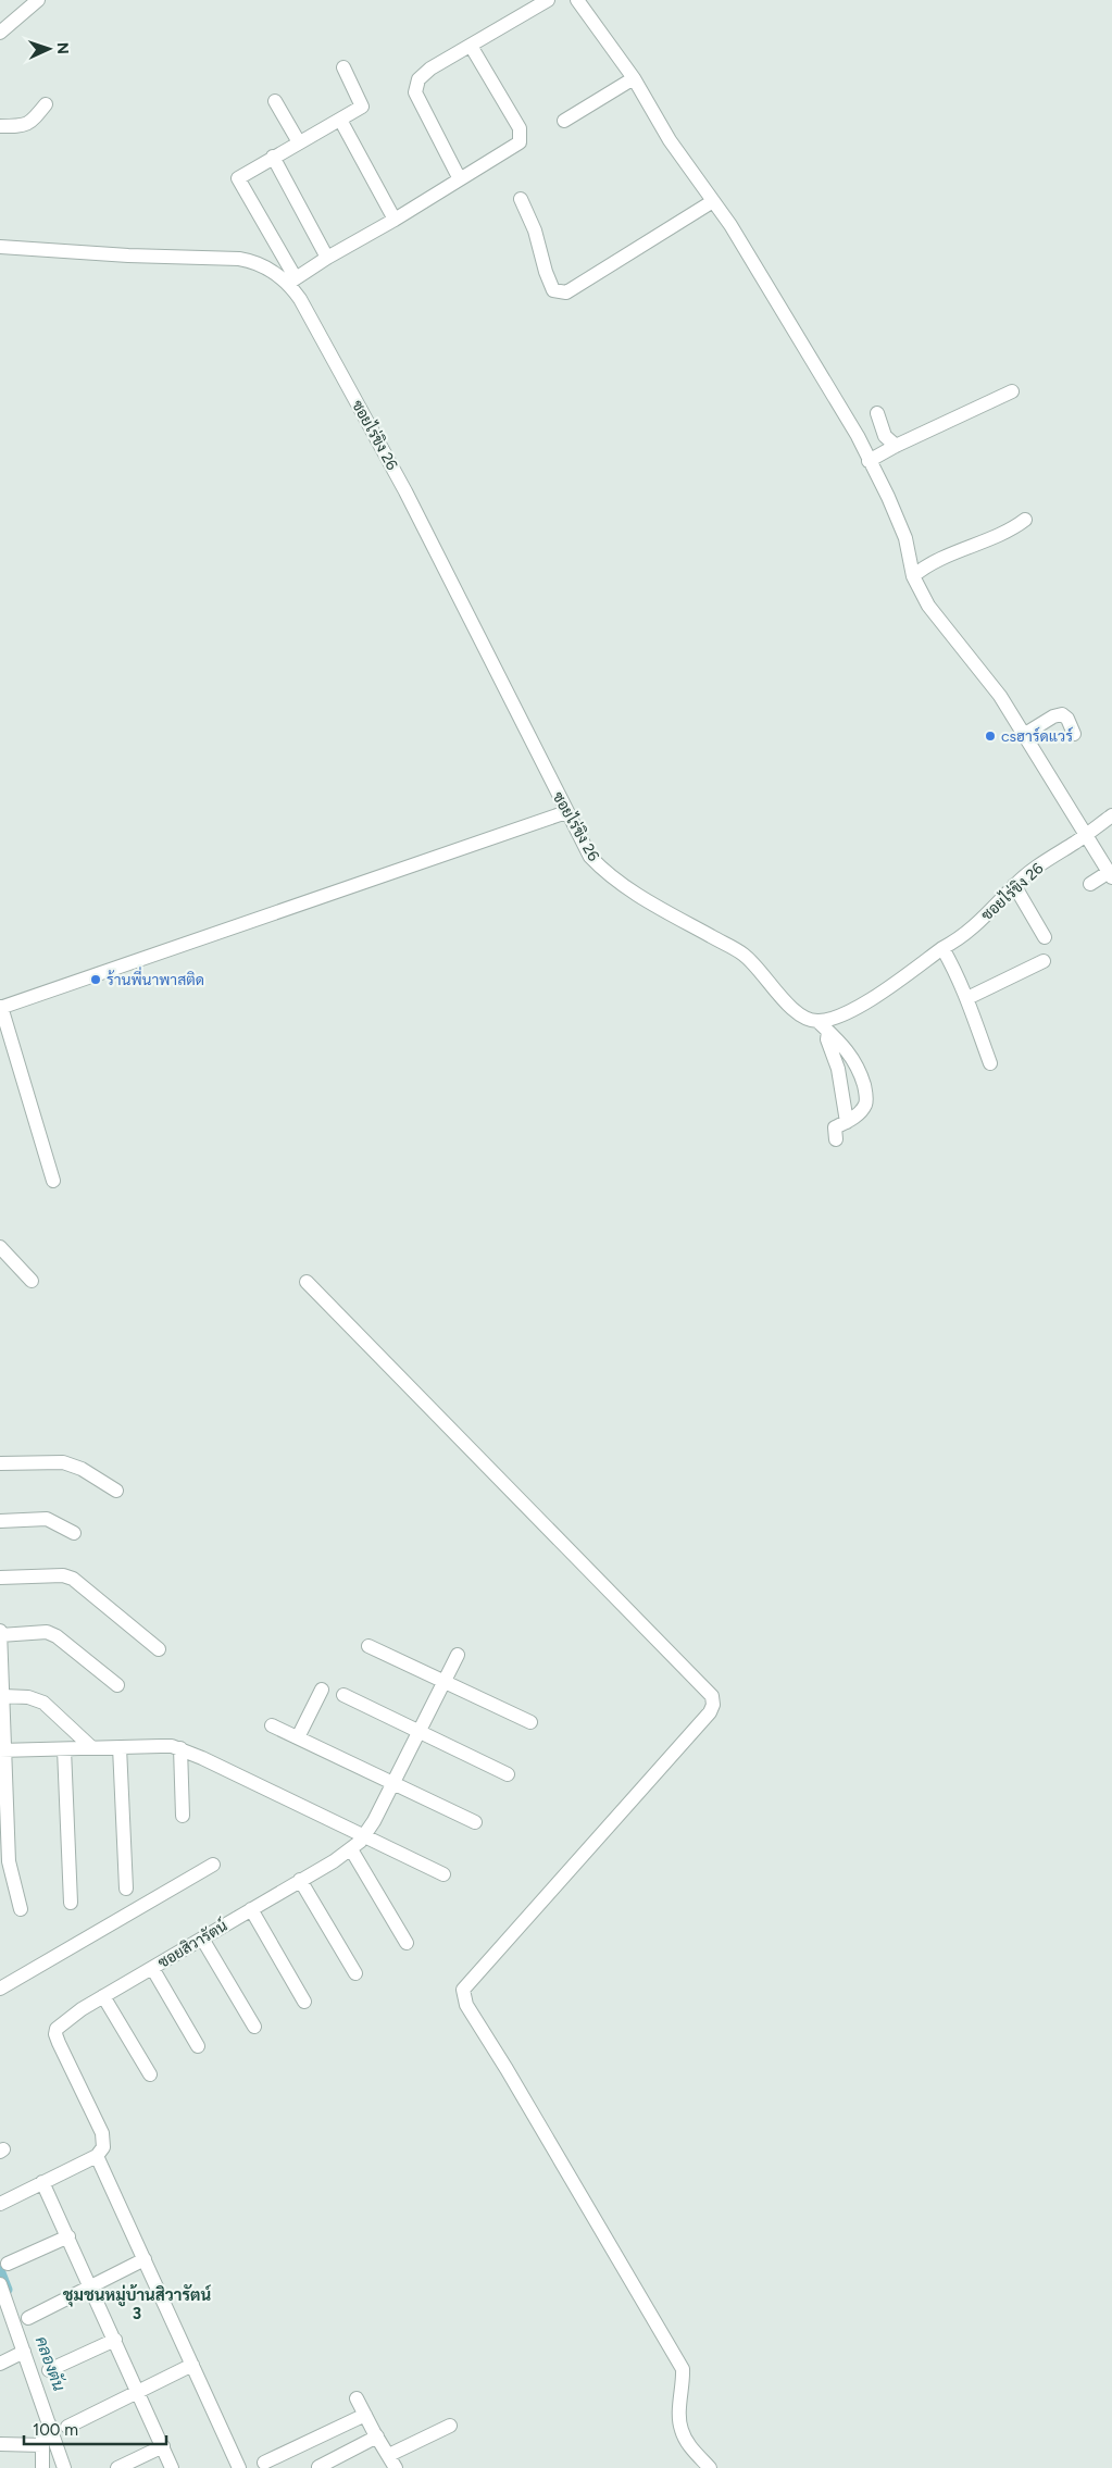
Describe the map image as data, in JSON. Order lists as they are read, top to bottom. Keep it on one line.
{"streets":{"street":["ซอยไร่ขิง 26","ซอยสิวารัตน์"]},"districts":["ชุมชนหมู่บ้านสิวารัตน์ 3"],"water":["คลองตัน"],"places":["csฮาร์ดแวร์","ร้านพี่นาพาสติด"],"scale_bar":"100 m","north":"right"}
